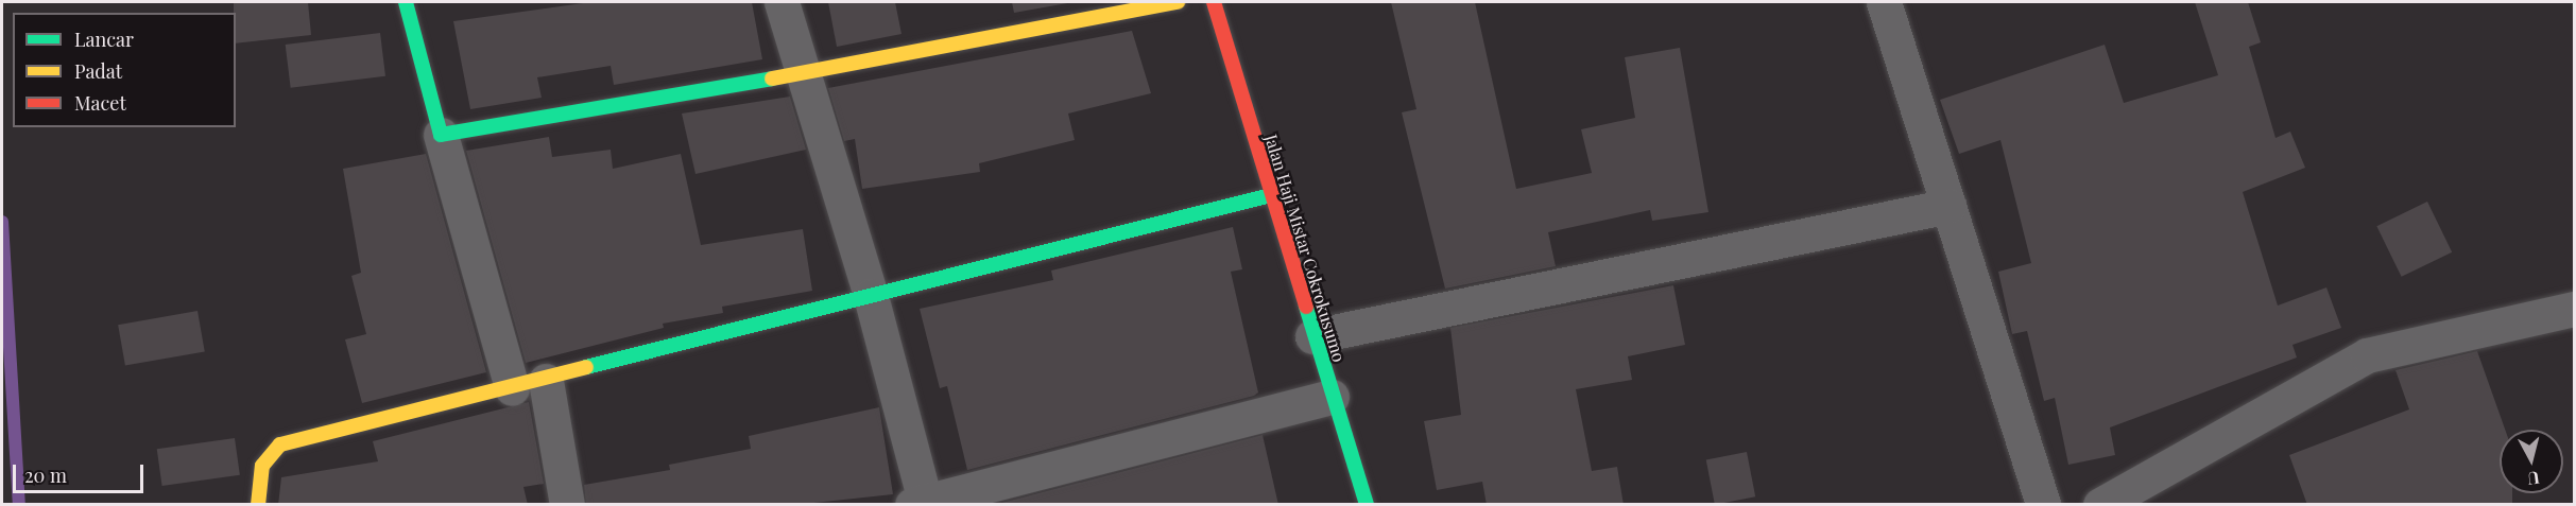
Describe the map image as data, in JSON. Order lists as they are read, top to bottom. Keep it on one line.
{"streets":{"street":["Jalan Haji Mistar Cokrokusumo"]},"legend":["Lancar","Padat","Macet"],"scale_bar":"20 m","north":"bottom"}
